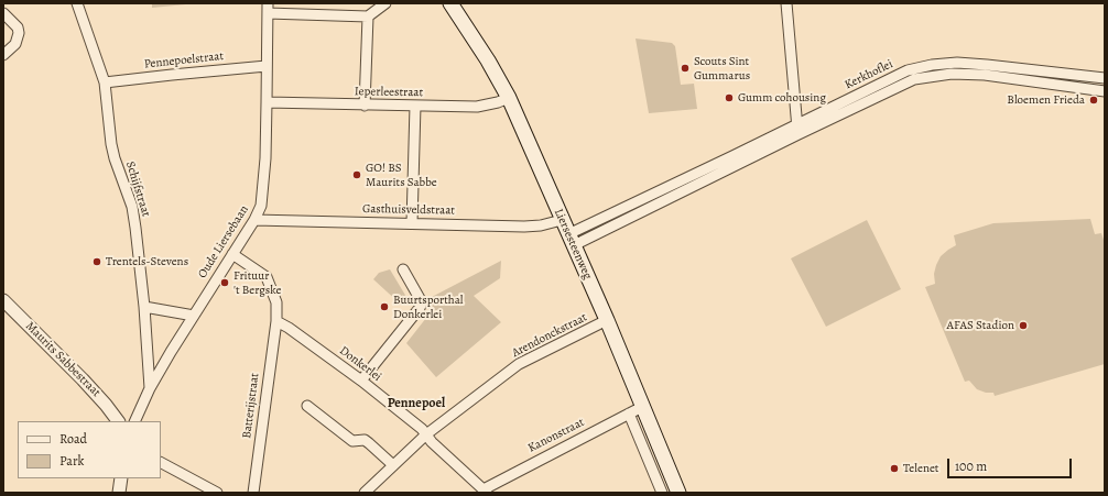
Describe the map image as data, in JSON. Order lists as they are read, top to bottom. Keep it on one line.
{"streets":{"main road":["Liersesteenweg"],"street":["Pennepoelstraat","Kerkhoflei","Ieperleestraat","Schijfstraat","Gasthuisveldstraat","Oude Liersebaan","Arendonckstraat","Maurits Sabbestraat","Donkerlei","Batterijstraat","Kanonstraat"]},"crossings":[["Pennepoelstraat","Schijfstraat"],["Pennepoelstraat","Oude Liersebaan"],["Kerkhoflei","Liersesteenweg"],["Ieperleestraat","Oude Liersebaan"],["Ieperleestraat","Liersesteenweg"],["Schijfstraat","Oude Liersebaan"],["Gasthuisveldstraat","Oude Liersebaan"],["Gasthuisveldstraat","Liersesteenweg"],["Liersesteenweg","Arendonckstraat"],["Liersesteenweg","Kanonstraat"],["Arendonckstraat","Donkerlei"],["Donkerlei","Batterijstraat"],["Donkerlei","Kanonstraat"]],"districts":["Pennepoel"],"places":["Scouts Sint Gummarus","Gumm cohousing","Bloemen Frieda","GO! BS Maurits Sabbe","Trentels-Stevens","Frituur 't Bergske","Buurtsporthal Donkerlei","AFAS Stadion","Telenet"],"legend":["Road","Park"],"scale_bar":"100 m"}
